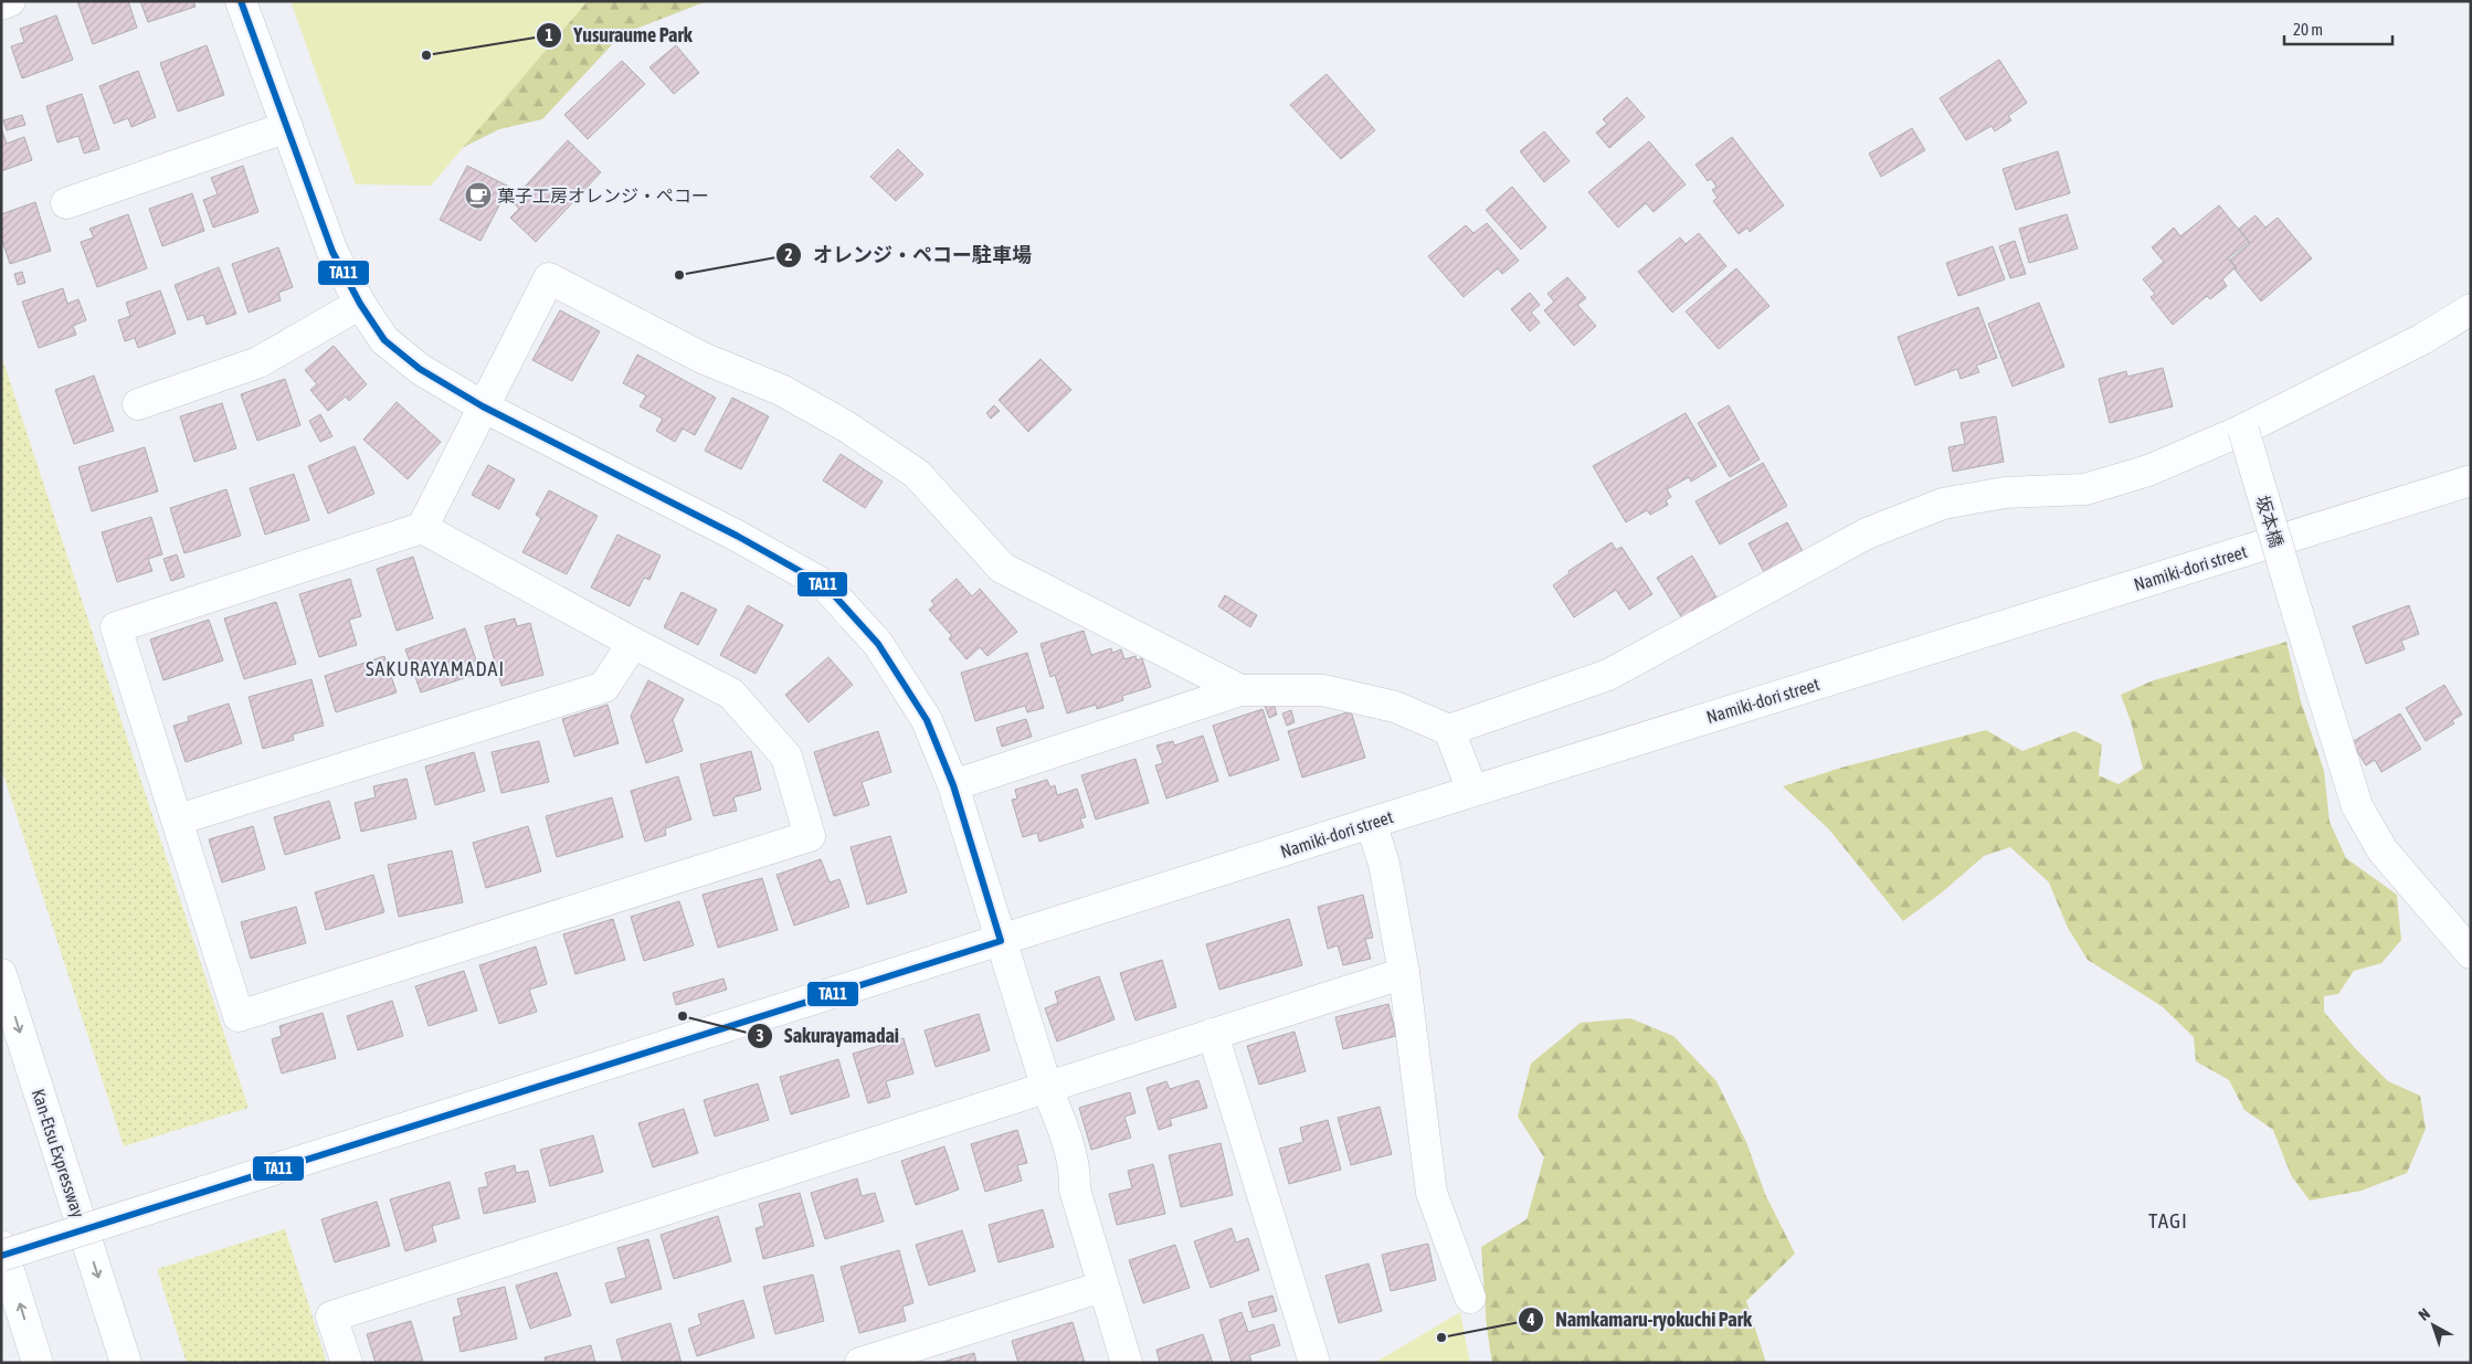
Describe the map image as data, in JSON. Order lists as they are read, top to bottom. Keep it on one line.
{"streets":{"main road":["坂本橋","Namiki-dori street","Kan-Etsu Expressway"]},"districts":["SAKURAYAMADAI","TAGI"],"places":{"other":["Yusuraume Park","オレンジ・ペコー駐車場","Sakurayamadai","Namkamaru-ryokuchi Park"],"cafe":["菓子工房オレンジ・ペコー"]},"lines":["transit line TA11"],"scale_bar":"20 m","north":"top left"}
